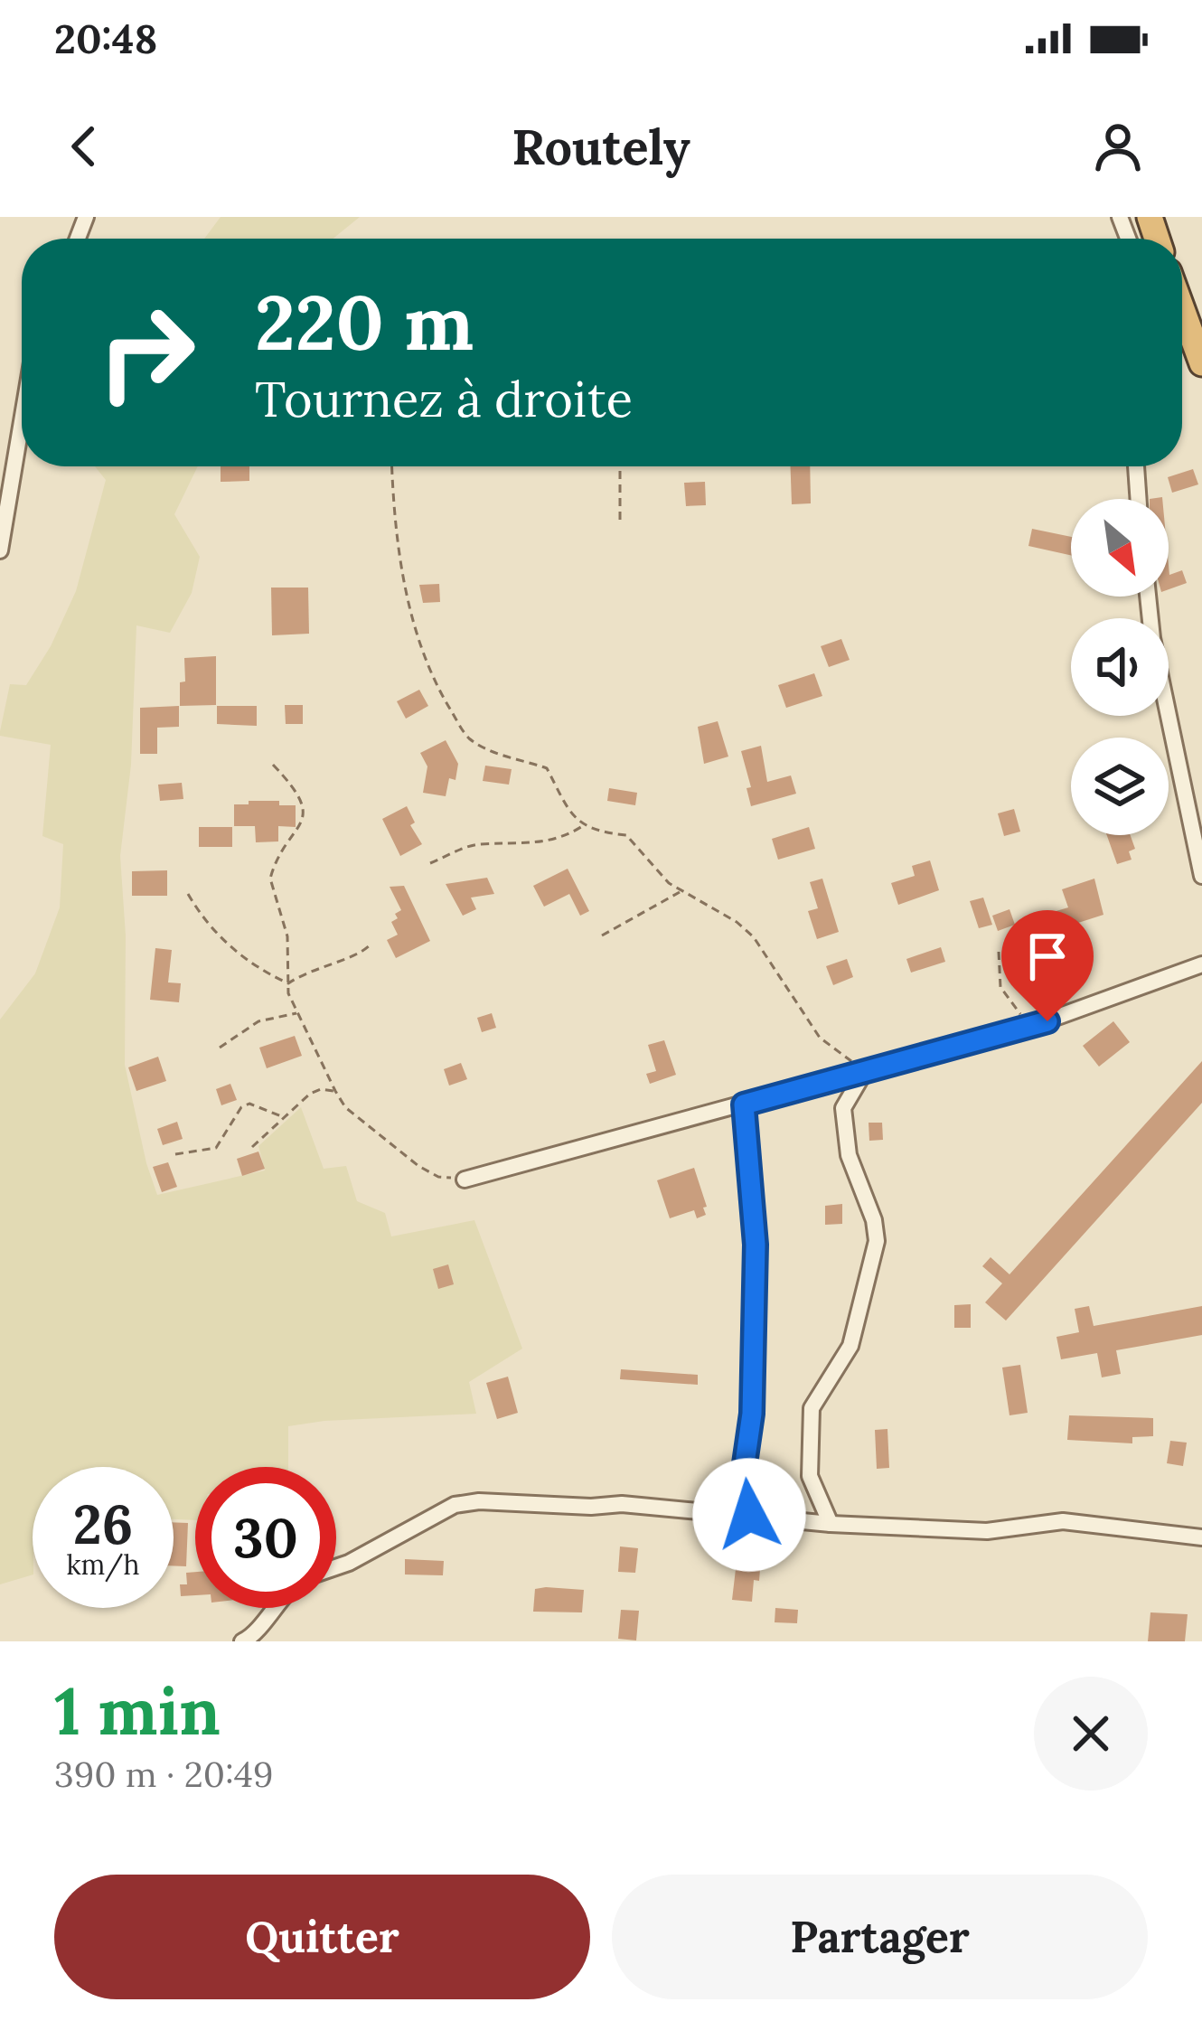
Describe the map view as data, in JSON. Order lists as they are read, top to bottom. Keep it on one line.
{"north":"bottom right","page":{"status":"20:48","header":"Routely","turn":["220 m","Tournez à droite"],"speed":"26 km/h","limit":"30","heading":["1 min","390 m · 20:49"],"buttons":["Quitter","Partager"]}}
